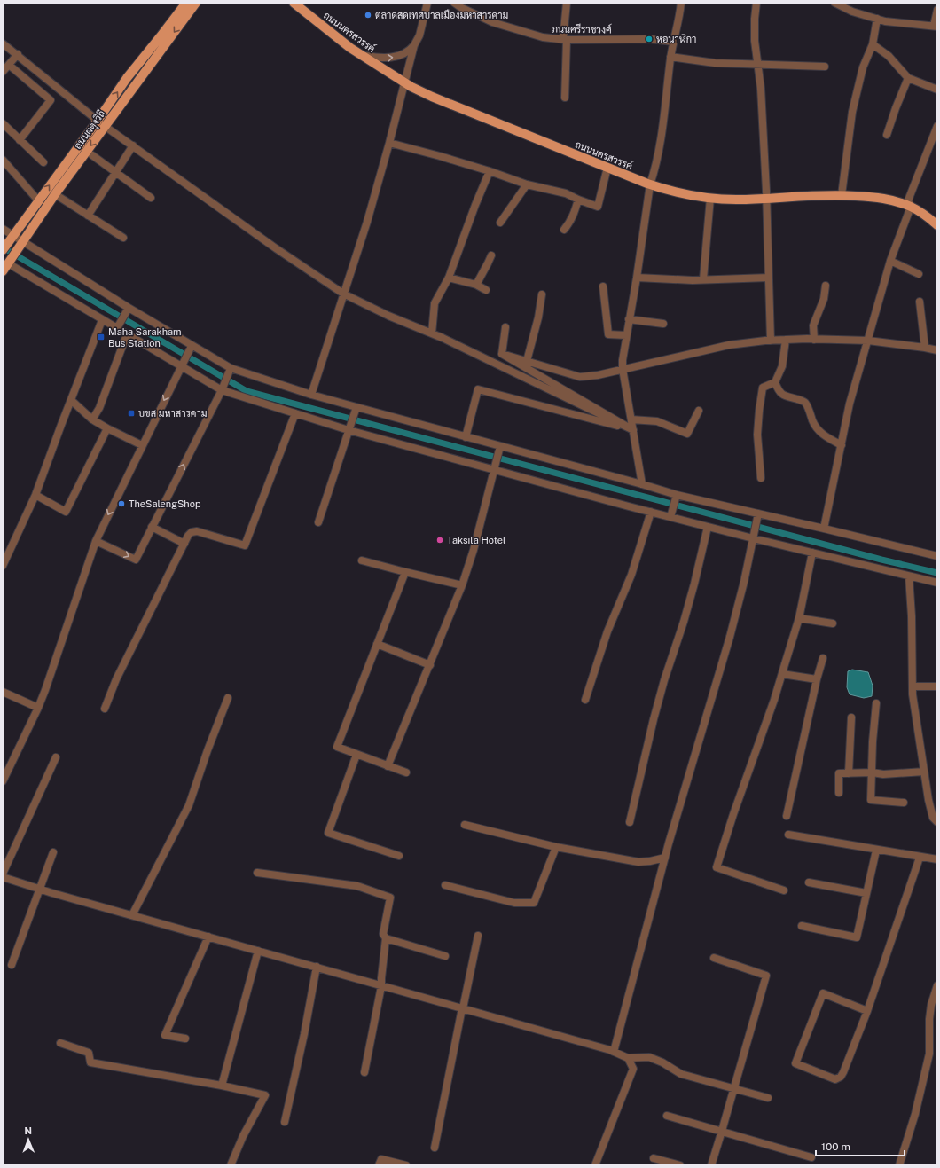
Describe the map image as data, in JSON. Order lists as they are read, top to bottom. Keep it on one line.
{"streets":{"main road":["ถนนนครสวรรค์","ถนนผดุงวิถี"],"street":["ภนนศรีราชวงศ์"]},"places":{"other":["ตลาดสดเทศบาลเมืองมหาสารคาม","หอนาฬิกา","TheSalengShop","Taksila Hotel"],"transit":["Maha Sarakham Bus Station","บขส มหาสารคาม"]},"scale_bar":"100 m","north":"top"}
